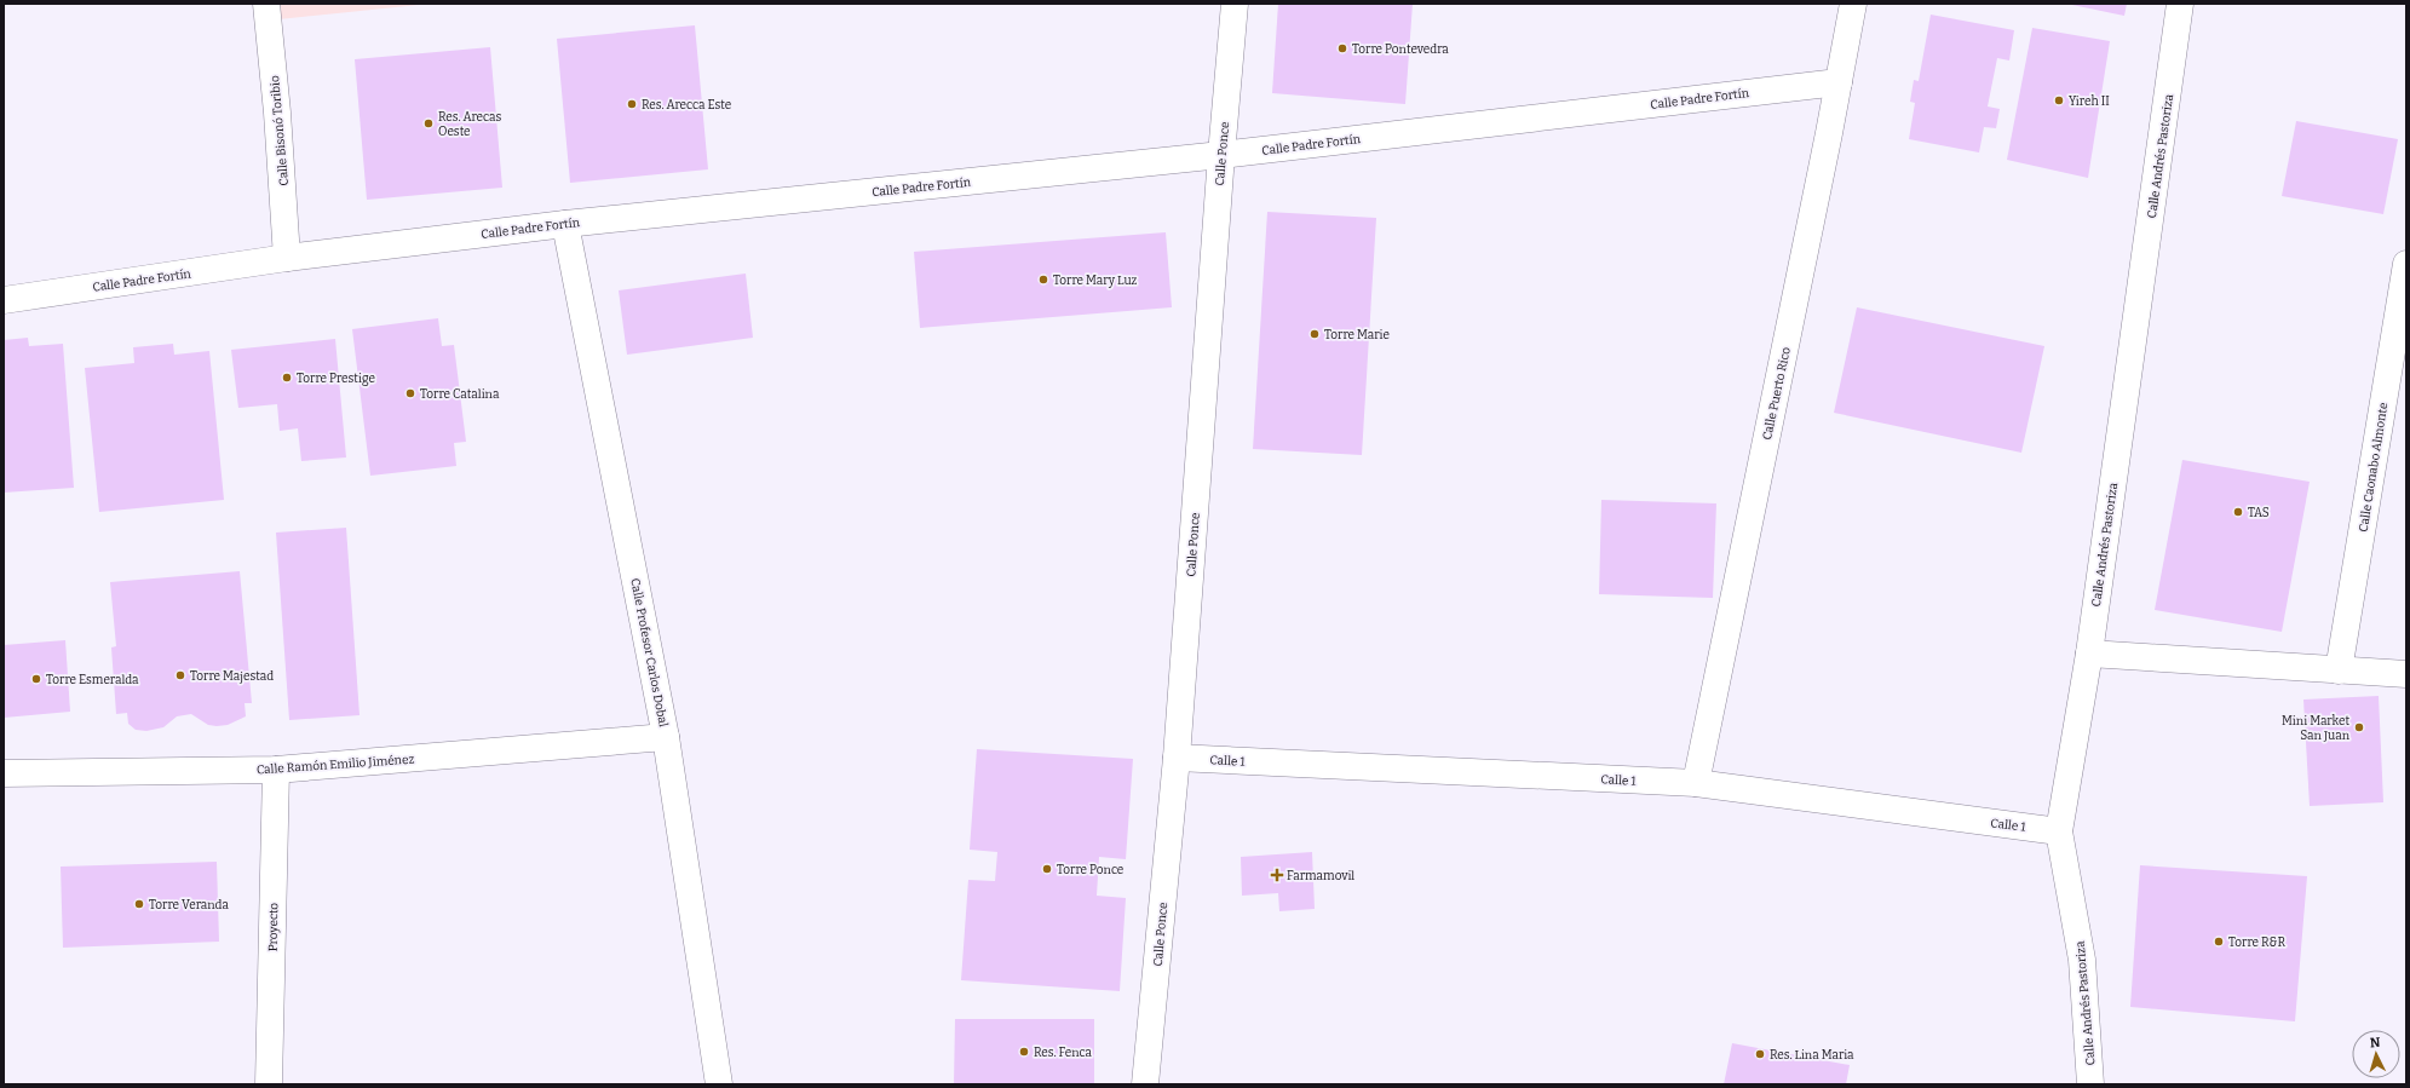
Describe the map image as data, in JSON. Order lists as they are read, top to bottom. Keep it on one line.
{"streets":{"street":["Calle Padre Fortín","Calle Bisonó Toribio","Calle Ponce","Calle Andrés Pastoriza","Calle Puerto Rico","Calle Caonabo Almonte","Calle Profesor Carlos Dobal","Calle 1","Calle Ramón Emilio Jiménez","Proyecto"]},"crossings":[["Calle Padre Fortín","Calle Bisonó Toribio"],["Calle Padre Fortín","Calle Ponce"],["Calle Padre Fortín","Calle Puerto Rico"],["Calle Padre Fortín","Calle Profesor Carlos Dobal"],["Calle Ponce","Calle 1"],["Calle Andrés Pastoriza","Calle 1"],["Calle Puerto Rico","Calle 1"],["Calle Profesor Carlos Dobal","Calle Ramón Emilio Jiménez"],["Calle Ramón Emilio Jiménez","Proyecto"]],"places":{"other":["Torre Pontevedra","Yireh II","Res. Arecca Este","Res. Arecas Oeste","Torre Mary Luz","Torre Marie","Torre Prestige","Torre Catalina","TAS","Torre Majestad","Torre Esmeralda","Mini Market San Juan","Torre Ponce","Torre Veranda","Torre R&R","Res. Fenca","Res. Lina Maria"],"health":["Farmamovil"]},"north":"top"}
